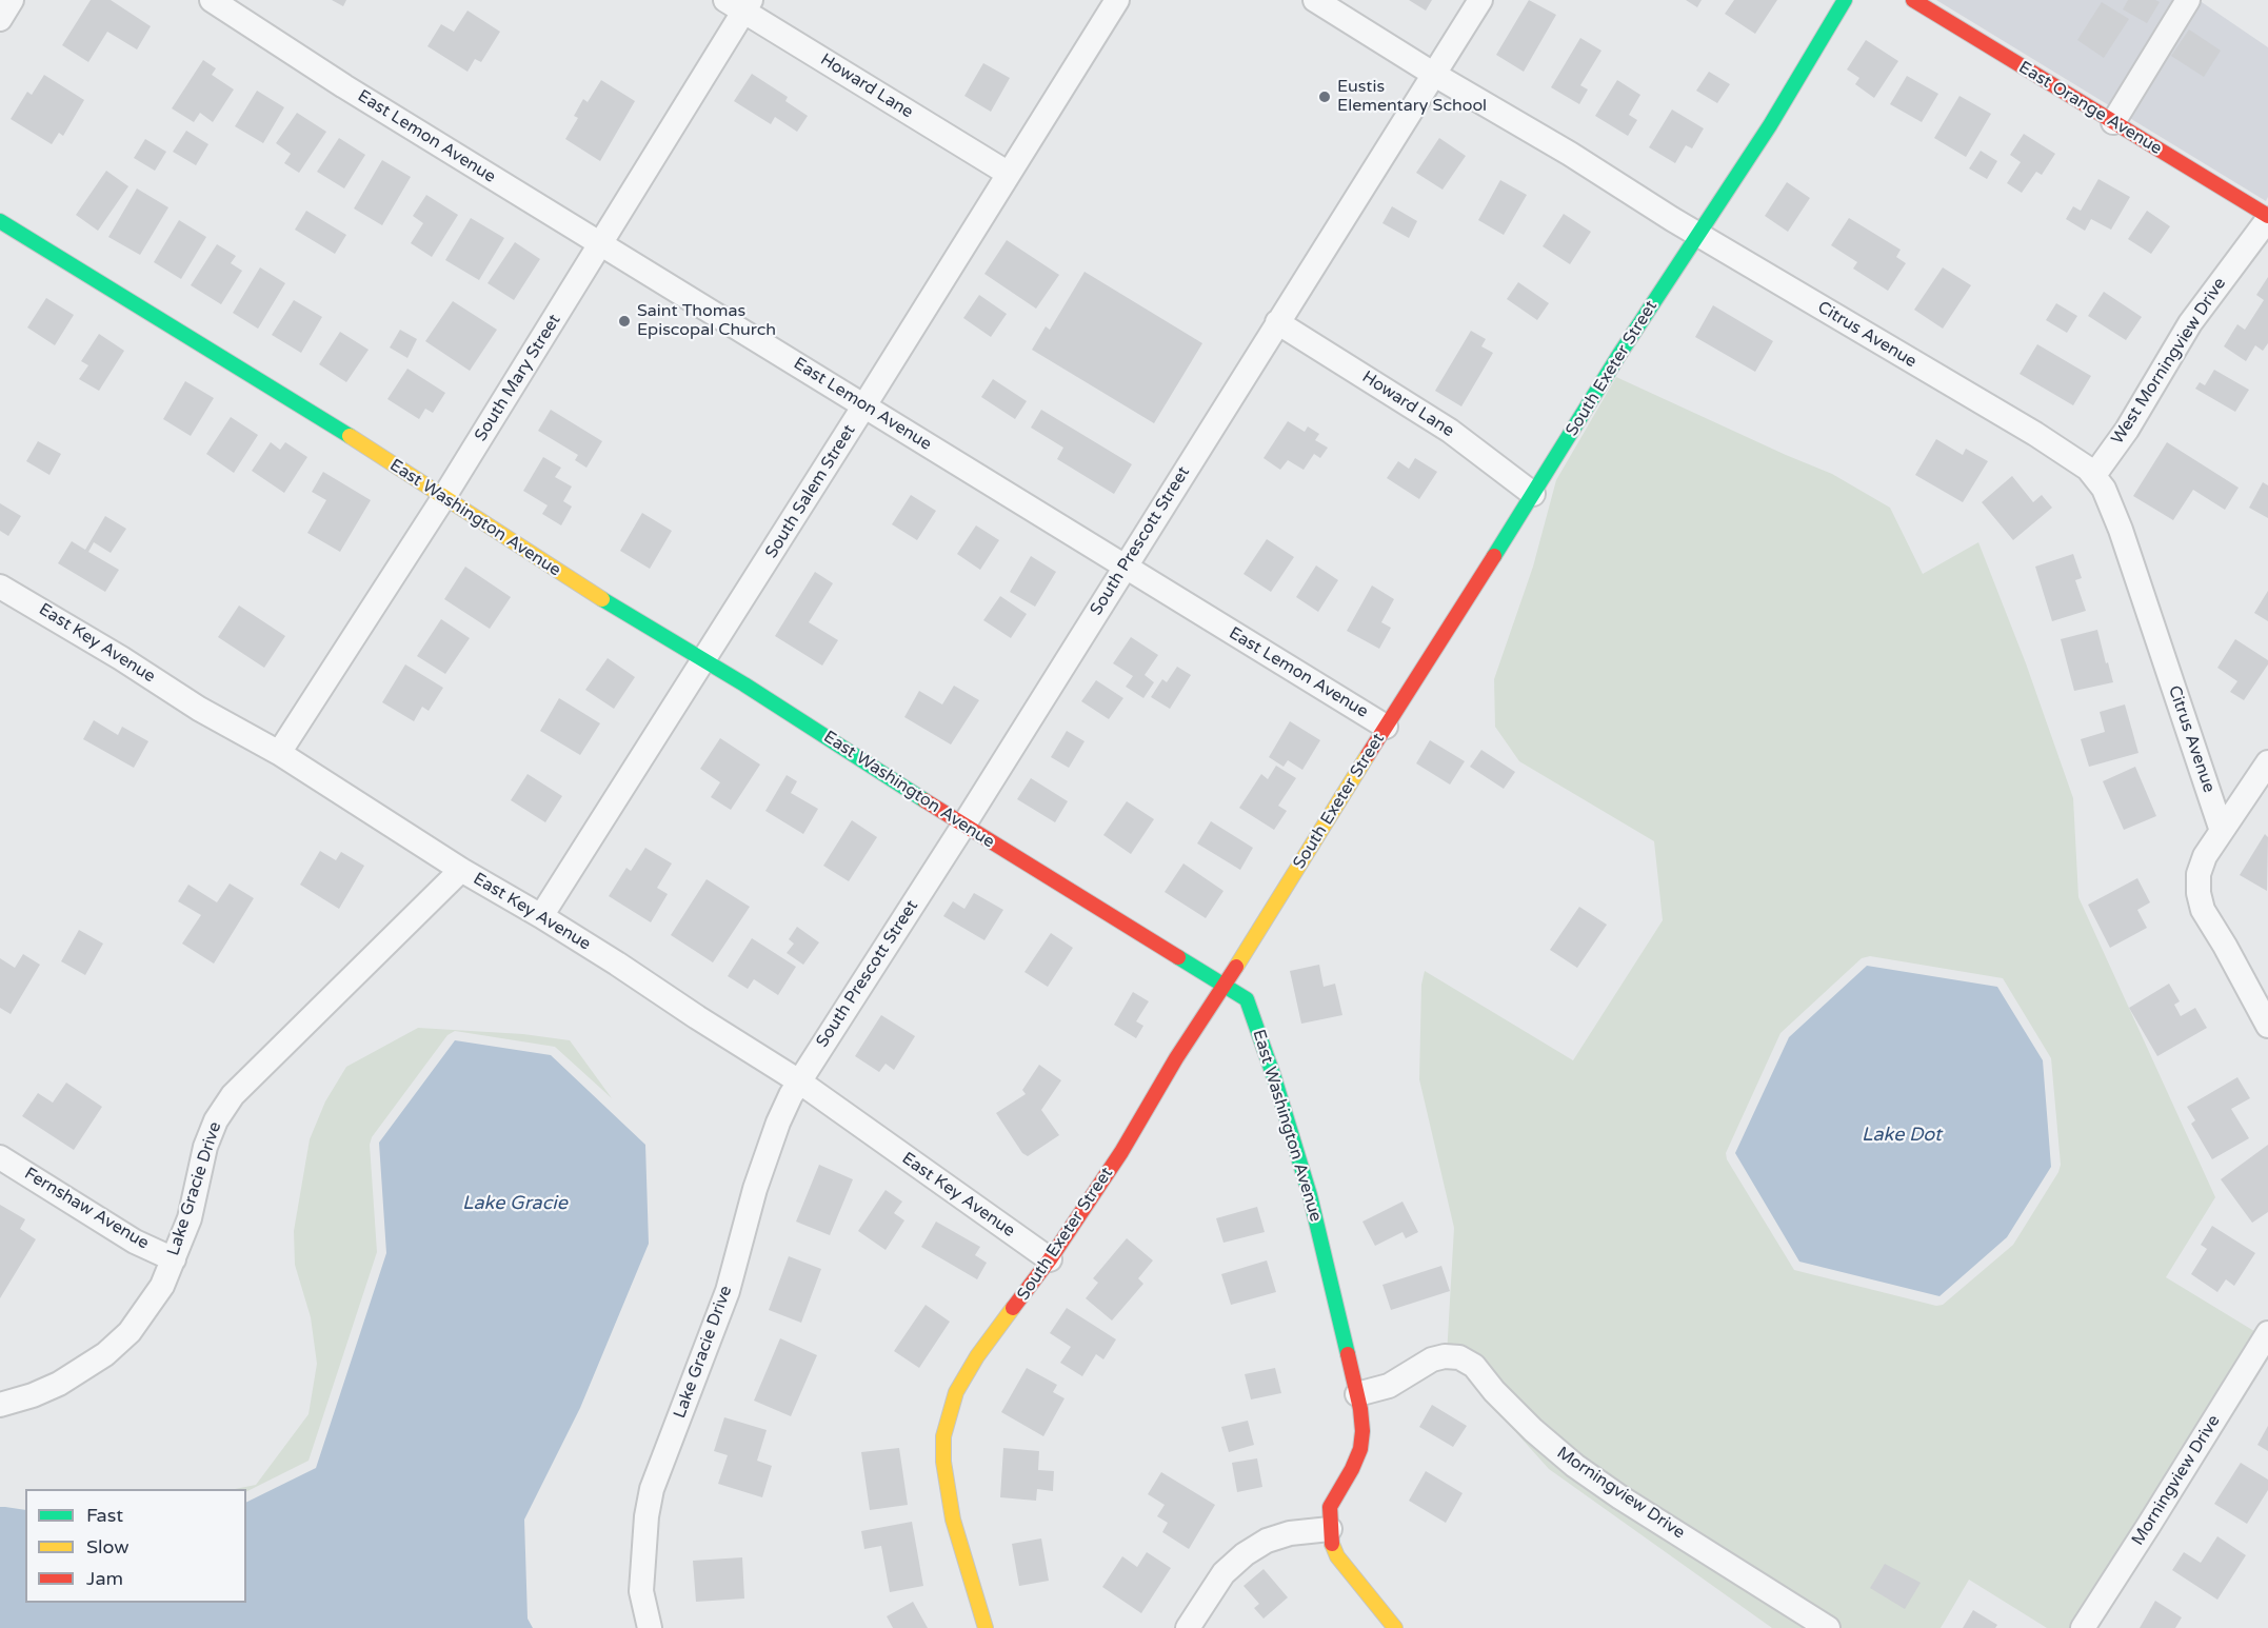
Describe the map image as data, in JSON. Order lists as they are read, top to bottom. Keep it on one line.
{"streets":{"street":["Howard Lane","East Orange Avenue","East Lemon Avenue","Citrus Avenue","West Morningview Drive","South Exeter Street","South Mary Street","South Salem Street","East Washington Avenue","South Prescott Street","East Key Avenue","Lake Gracie Drive","Fernshaw Avenue","Morningview Drive"]},"crossings":[["Howard Lane","South Exeter Street"],["Howard Lane","South Mary Street"],["Howard Lane","South Salem Street"],["Howard Lane","South Prescott Street"],["East Orange Avenue","West Morningview Drive"],["East Lemon Avenue","South Exeter Street"],["East Lemon Avenue","South Mary Street"],["East Lemon Avenue","South Salem Street"],["East Lemon Avenue","South Prescott Street"],["Citrus Avenue","West Morningview Drive"],["Citrus Avenue","South Exeter Street"],["Citrus Avenue","South Prescott Street"],["South Exeter Street","East Washington Avenue"],["South Exeter Street","East Key Avenue"],["South Mary Street","East Washington Avenue"],["South Mary Street","East Key Avenue"],["South Salem Street","East Washington Avenue"],["South Salem Street","East Key Avenue"],["East Washington Avenue","South Prescott Street"],["East Washington Avenue","Morningview Drive"],["South Prescott Street","East Key Avenue"],["South Prescott Street","Lake Gracie Drive"],["East Key Avenue","Lake Gracie Drive"],["Lake Gracie Drive","Fernshaw Avenue"]],"water":["Lake Dot","Lake Gracie"],"places":["Eustis Elementary School","Saint Thomas Episcopal Church"],"legend":["Fast","Slow","Jam"]}
